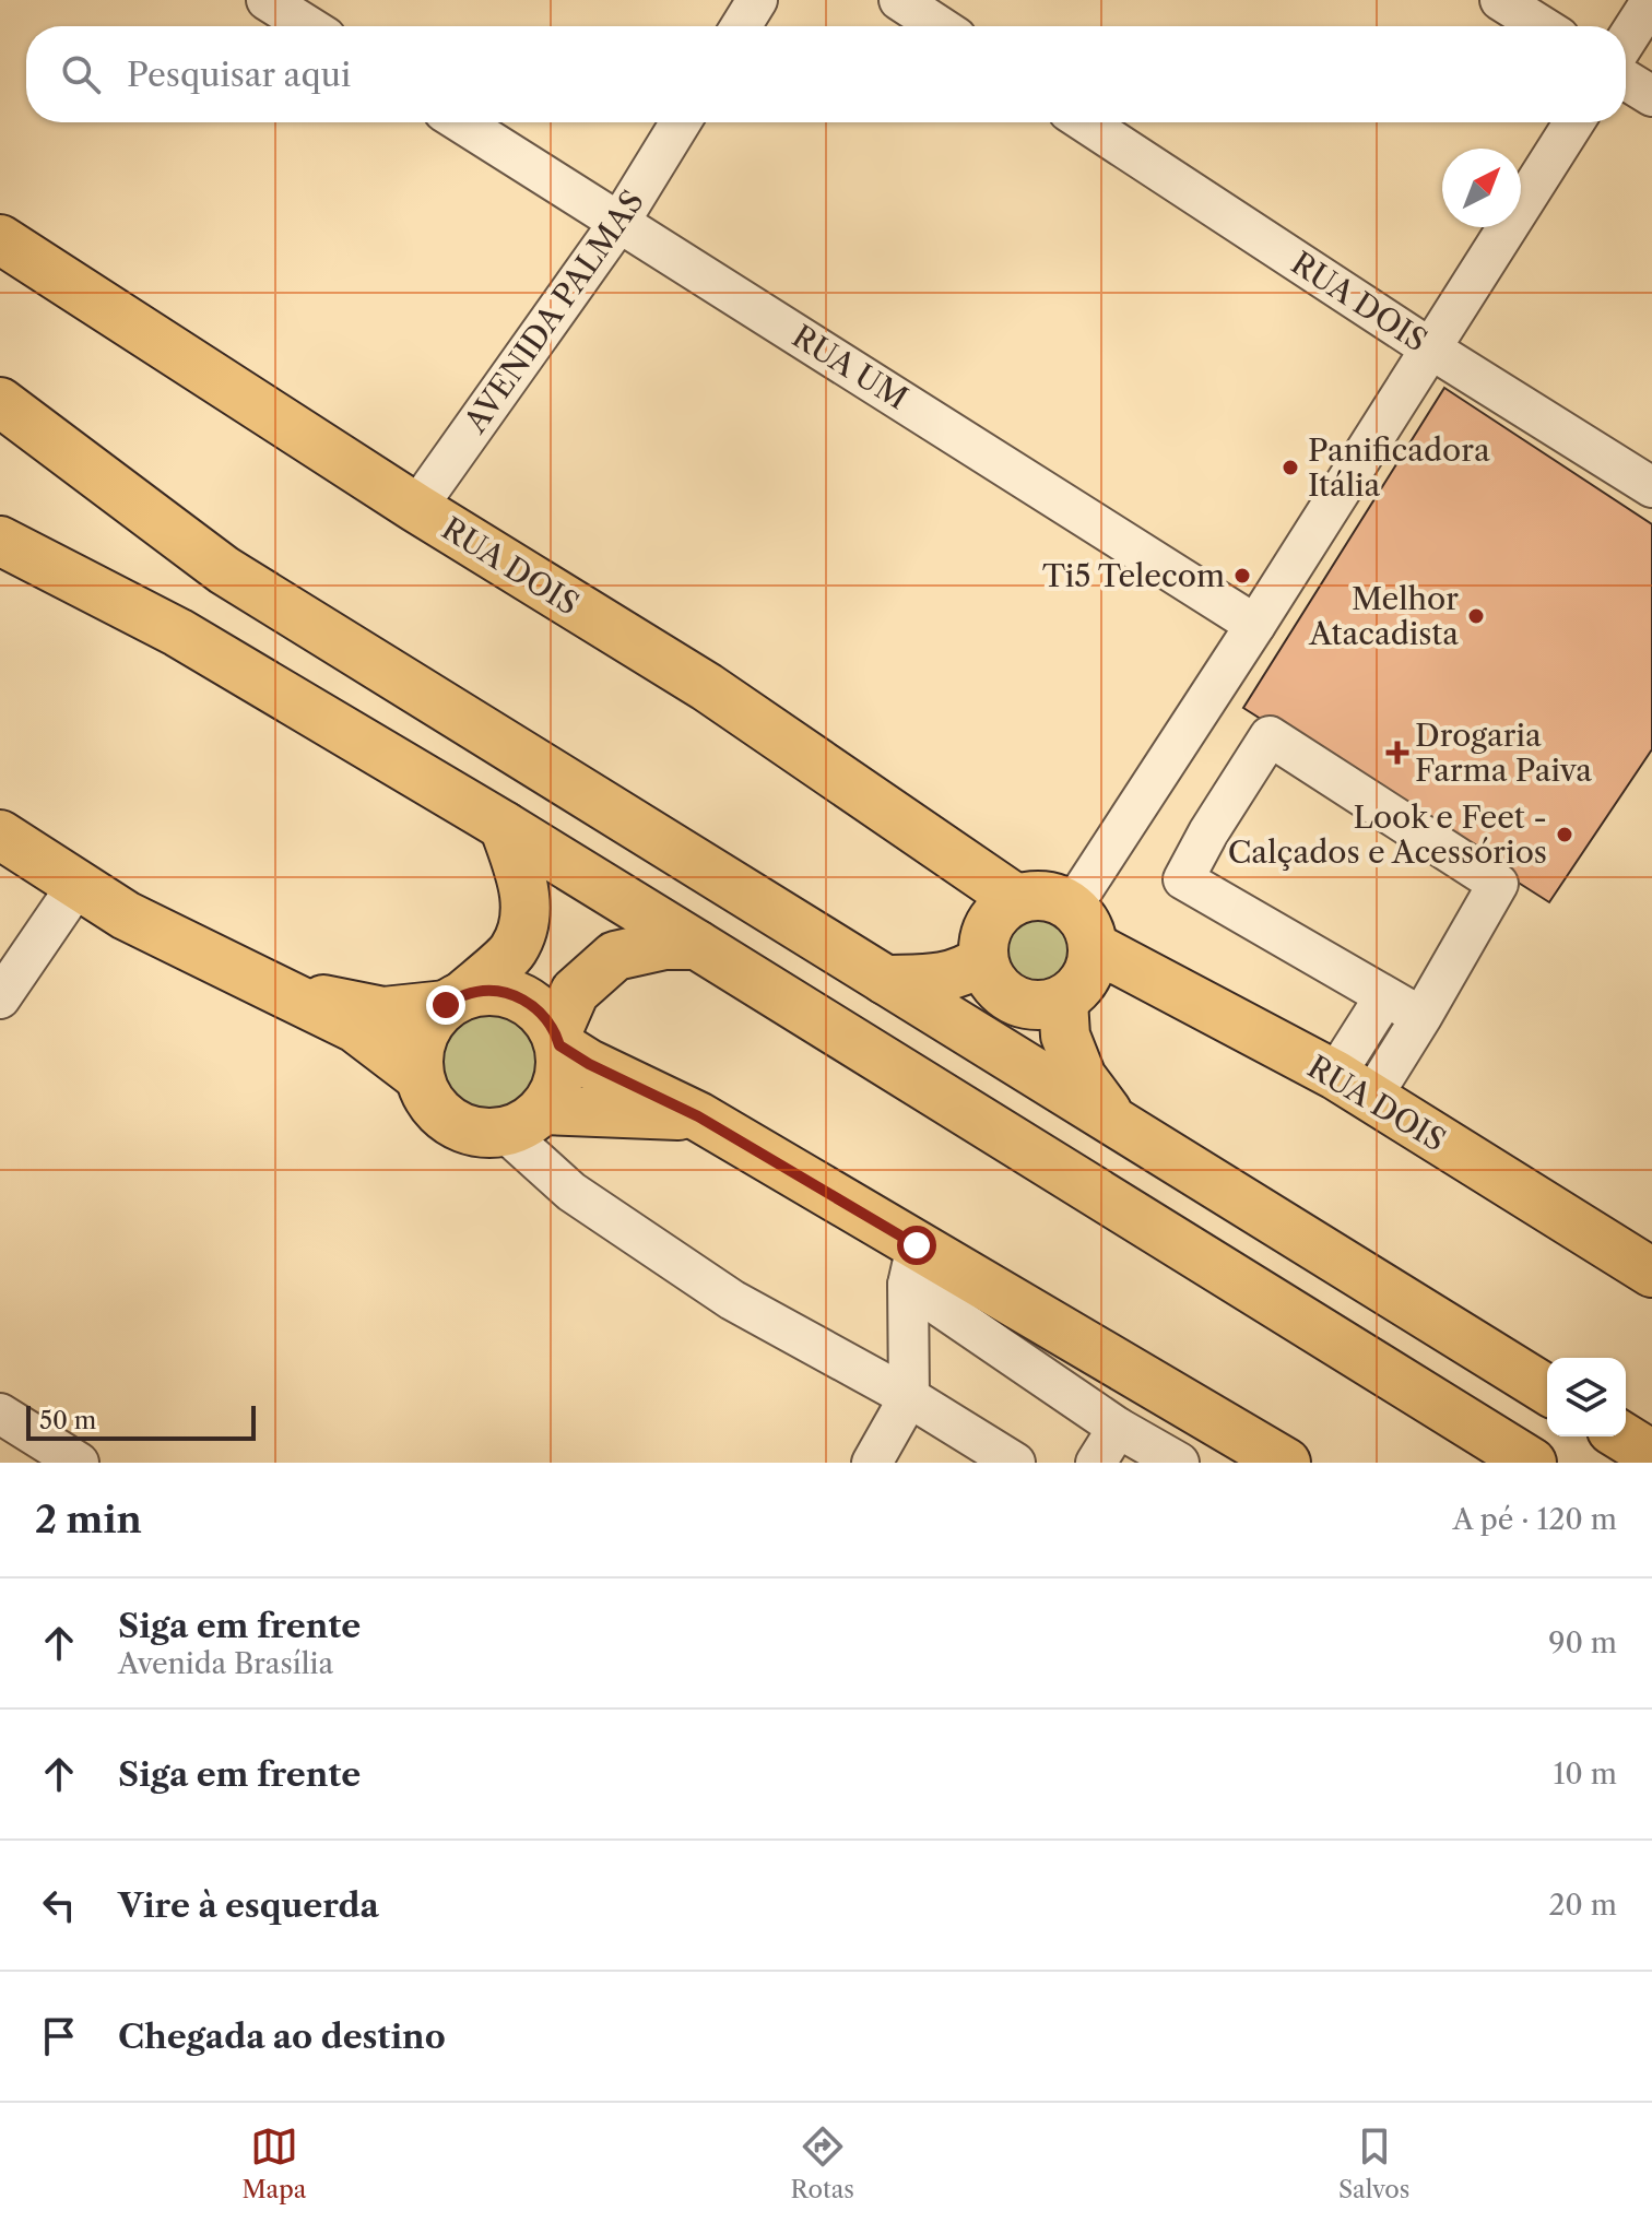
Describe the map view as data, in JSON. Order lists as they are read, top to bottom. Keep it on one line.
{"streets":{"main road":["RUA DOIS"],"street":["AVENIDA PALMAS","RUA UM"]},"crossings":[["RUA DOIS","AVENIDA PALMAS"],["AVENIDA PALMAS","RUA UM"]],"places":{"other":["Panificadora Itália","Ti5 Telecom","Melhor Atacadista","Look e Feet - Calçados e Acessórios"],"health":["Drogaria Farma Paiva"]},"scale_bar":"50 m","north":"top right","page":{"search":"Pesquisar aqui","scale":"50 m","heading":["2 min","A pé · 120 m"],"list":[["Siga em frente","Avenida Brasília","90 m"],["Siga em frente","10 m"],["Vire à esquerda","20 m"],"Chegada ao destino"],"nav":["Mapa","Rotas","Salvos"]}}
